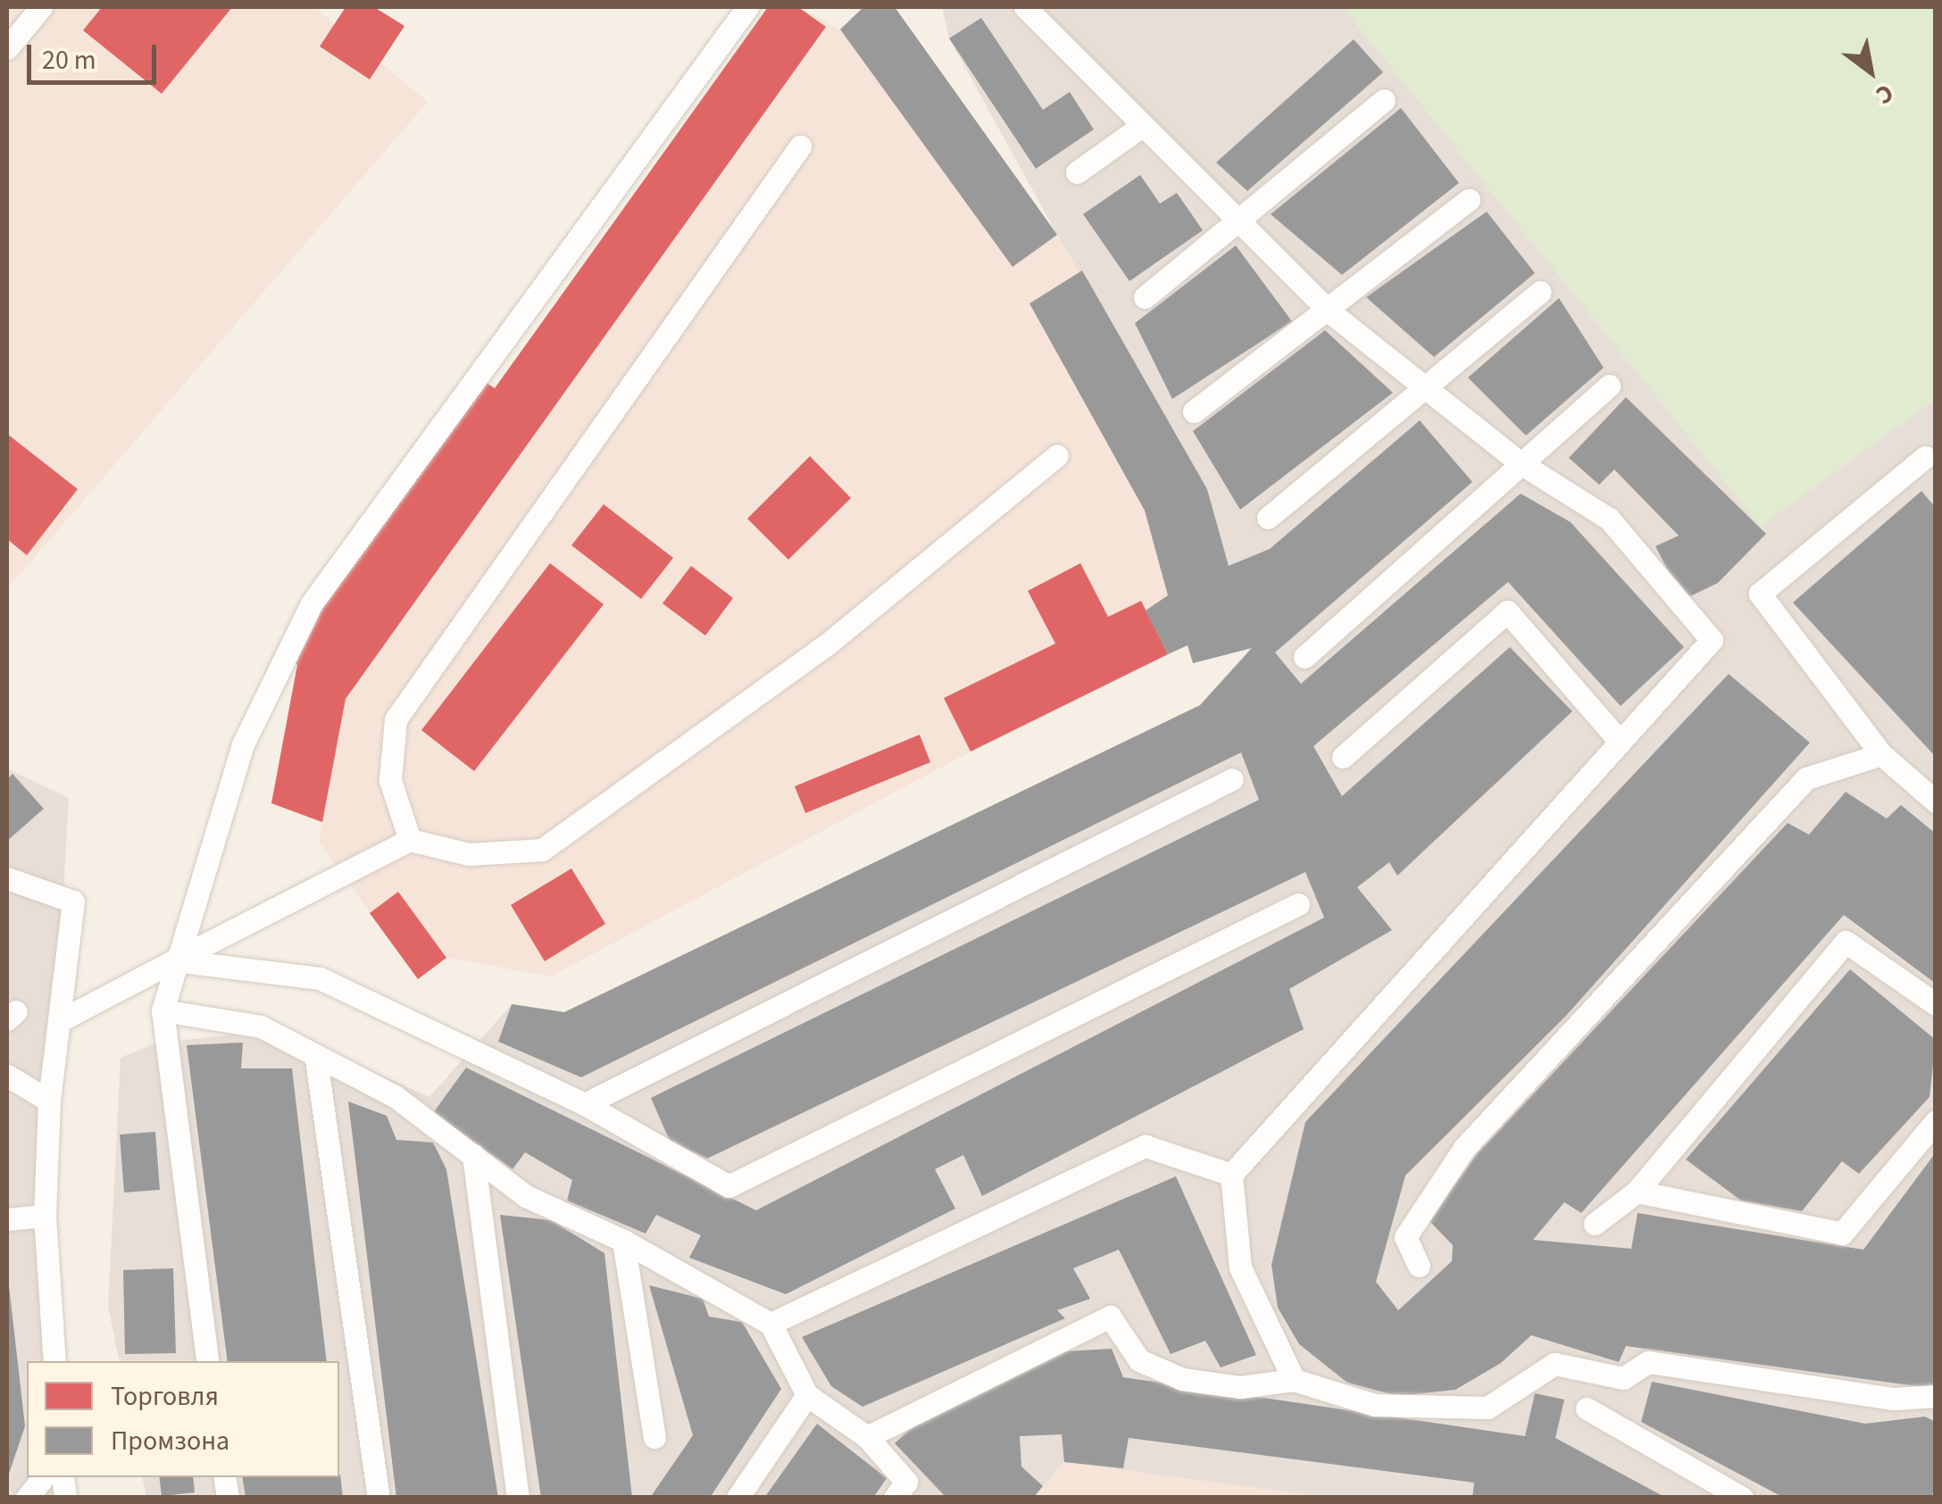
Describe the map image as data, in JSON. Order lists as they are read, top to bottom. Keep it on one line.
{"legend":["Торговля","Промзона"],"scale_bar":"20 m","north":"bottom right"}
